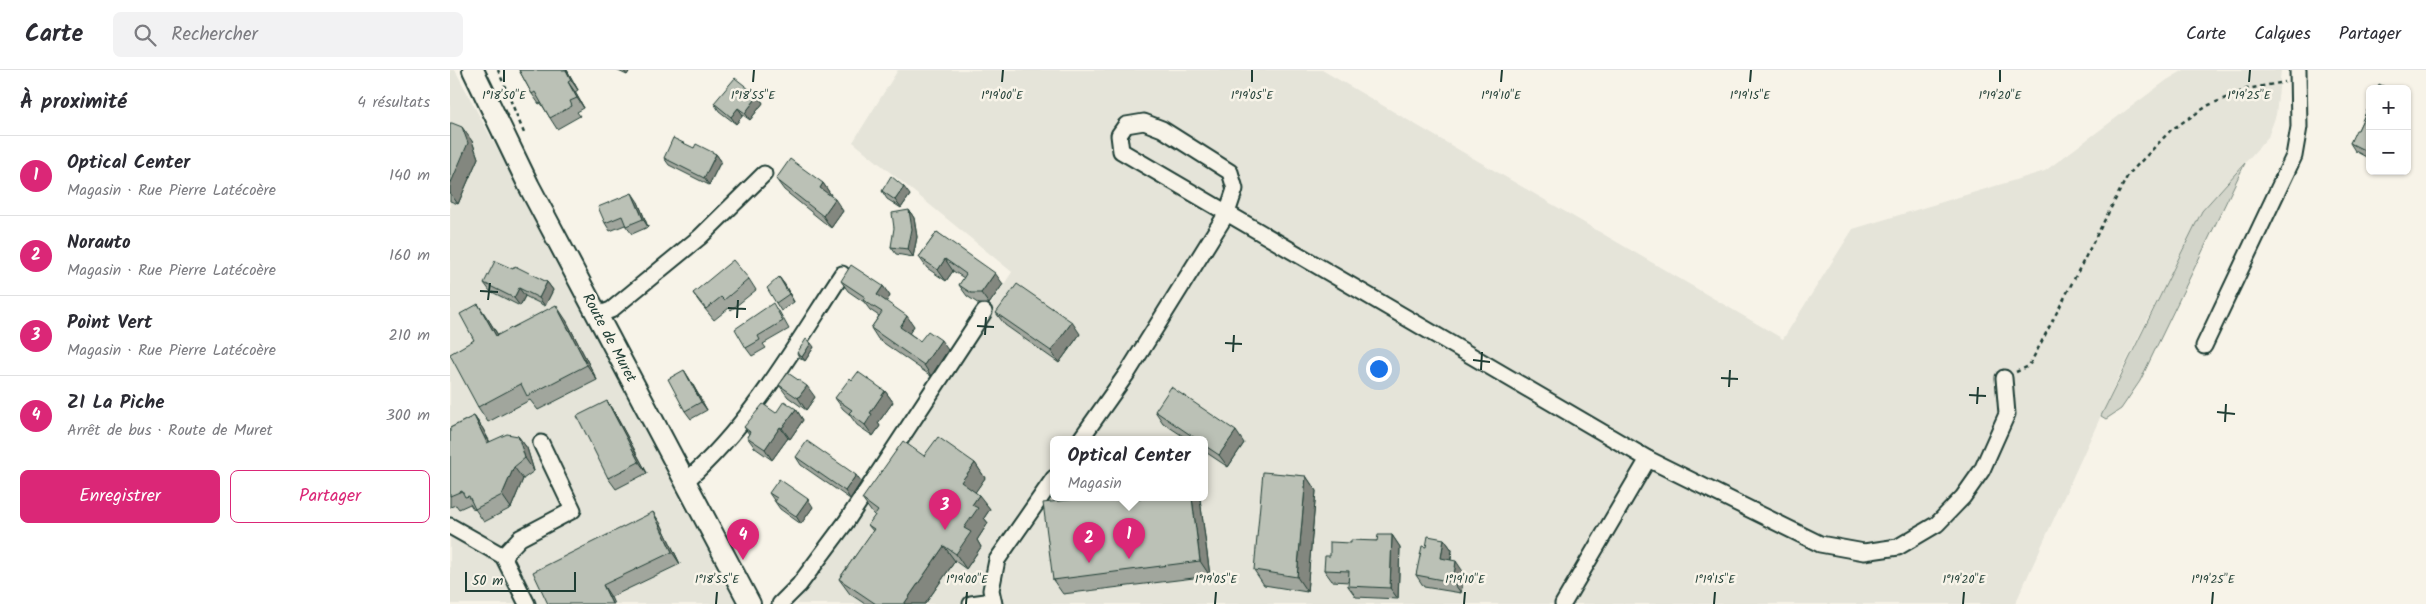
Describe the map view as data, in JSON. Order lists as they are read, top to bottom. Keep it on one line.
{"streets":{"main road":["Route de Muret"]},"scale_bar":"50 m","page":{"header":"Carte","search":"Rechercher","nav":["Carte","Calques","Partager"],"heading":["À proximité","4 résultats"],"map_buttons":["+","−"],"list":[{"mark":"1","name":"Optical Center","note":"Magasin · Rue Pierre Latécoère","value":"140 m"},{"mark":"2","name":"Norauto","note":"Magasin · Rue Pierre Latécoère","value":"160 m"},{"mark":"3","name":"Point Vert","note":"Magasin · Rue Pierre Latécoère","value":"210 m"},{"mark":"4","name":"ZI La Piche","note":"Arrêt de bus · Route de Muret","value":"300 m"}],"popup":["Optical Center","Magasin"],"buttons":["Enregistrer","Partager"],"pins":["3","1","4","2"],"scale":"50 m"},"coordinates":["1°18'50\"E","1°18'55\"E","1°19'00\"E","1°19'05\"E","1°19'10\"E","1°19'15\"E","1°19'20\"E","1°19'25\"E"]}
